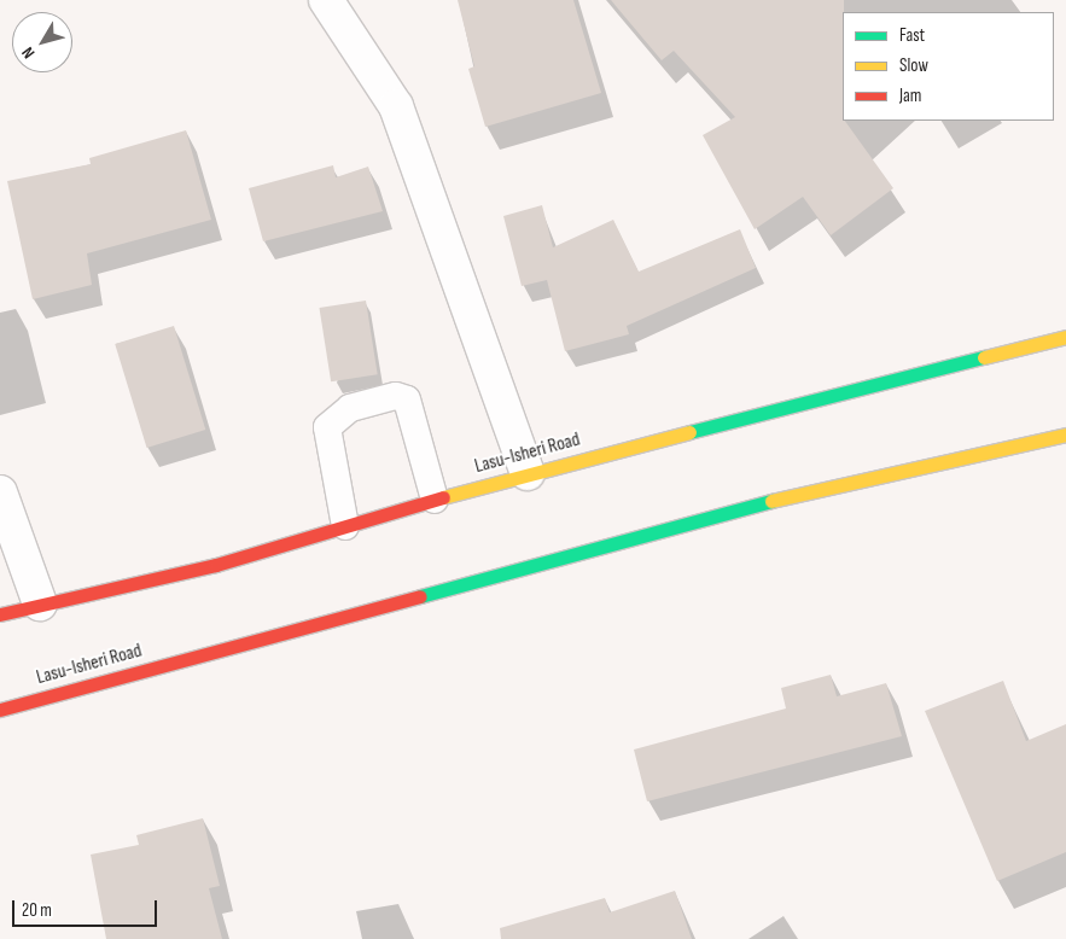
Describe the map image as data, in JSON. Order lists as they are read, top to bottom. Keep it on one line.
{"streets":{"main road":["Lasu-Isheri Road"]},"legend":["Fast","Slow","Jam"],"scale_bar":"20 m","north":"bottom left"}
